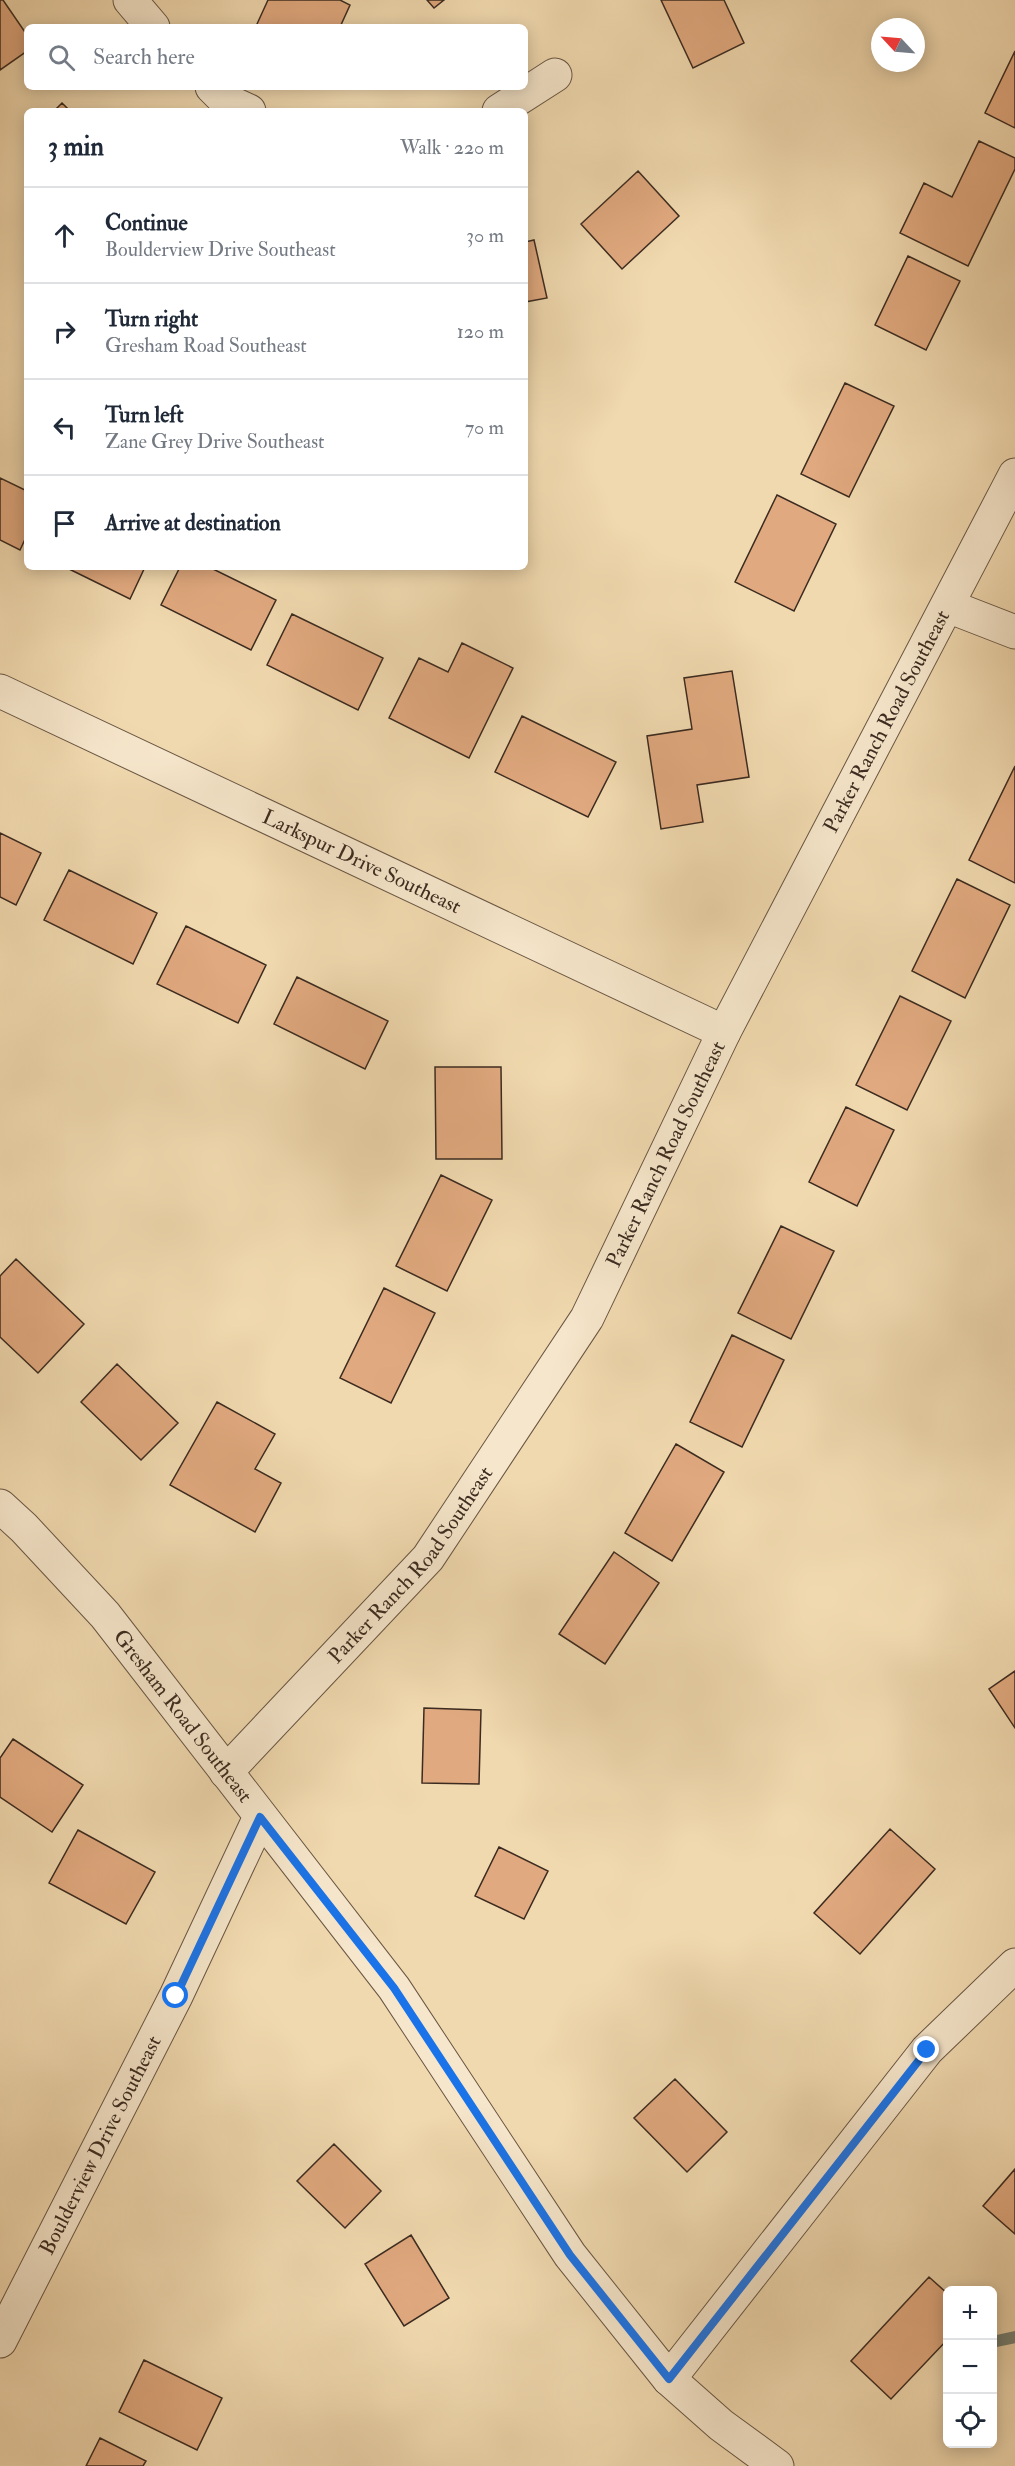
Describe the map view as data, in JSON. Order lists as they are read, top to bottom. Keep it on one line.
{"streets":{"street":["Parker Ranch Road Southeast","Larkspur Drive Southeast","Gresham Road Southeast","Boulderview Drive Southeast"]},"crossings":[["Parker Ranch Road Southeast","Larkspur Drive Southeast"],["Parker Ranch Road Southeast","Gresham Road Southeast"],["Gresham Road Southeast","Boulderview Drive Southeast"]],"north":"top left","page":{"search":"Search here","heading":["3 min","Walk · 220 m"],"list":[["Continue","Boulderview Drive Southeast","30 m"],["Turn right","Gresham Road Southeast","120 m"],["Turn left","Zane Grey Drive Southeast","70 m"],"Arrive at destination"],"map_buttons":["+","−"]}}
